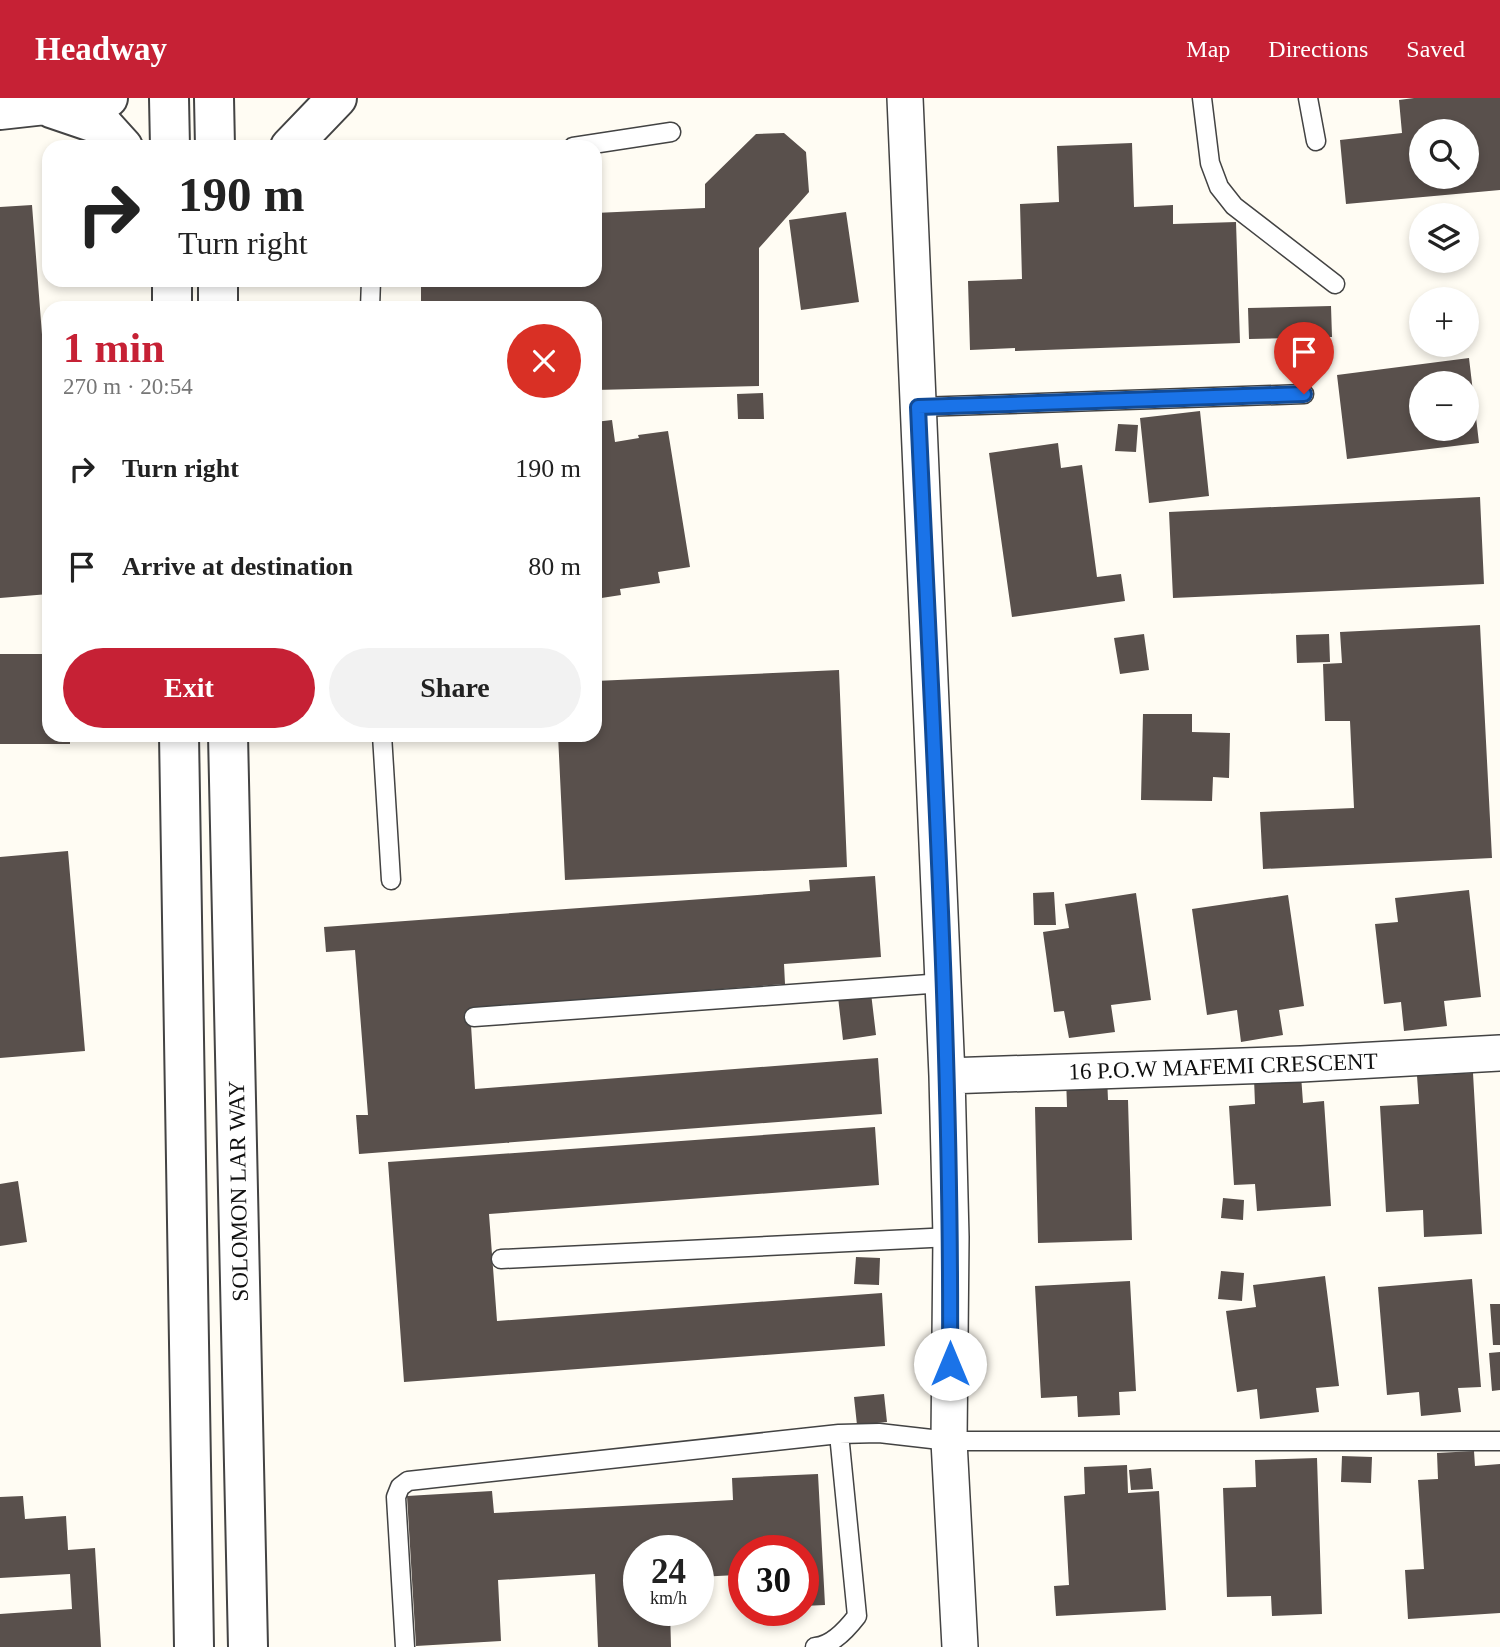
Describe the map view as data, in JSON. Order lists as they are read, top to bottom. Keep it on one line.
{"streets":{"street":["16 P.O.W MAFEMI CRESCENT","SOLOMON LAR WAY"]},"page":{"header":"Headway","nav":["Map","Directions","Saved"],"map_buttons":["+","−"],"turn":["190 m","Turn right"],"heading":["1 min","270 m · 20:54"],"list":[{"name":"Turn right","value":"190 m"},{"name":"Arrive at destination","value":"80 m"}],"buttons":["Exit","Share"],"speed":"24 km/h","limit":"30"}}
